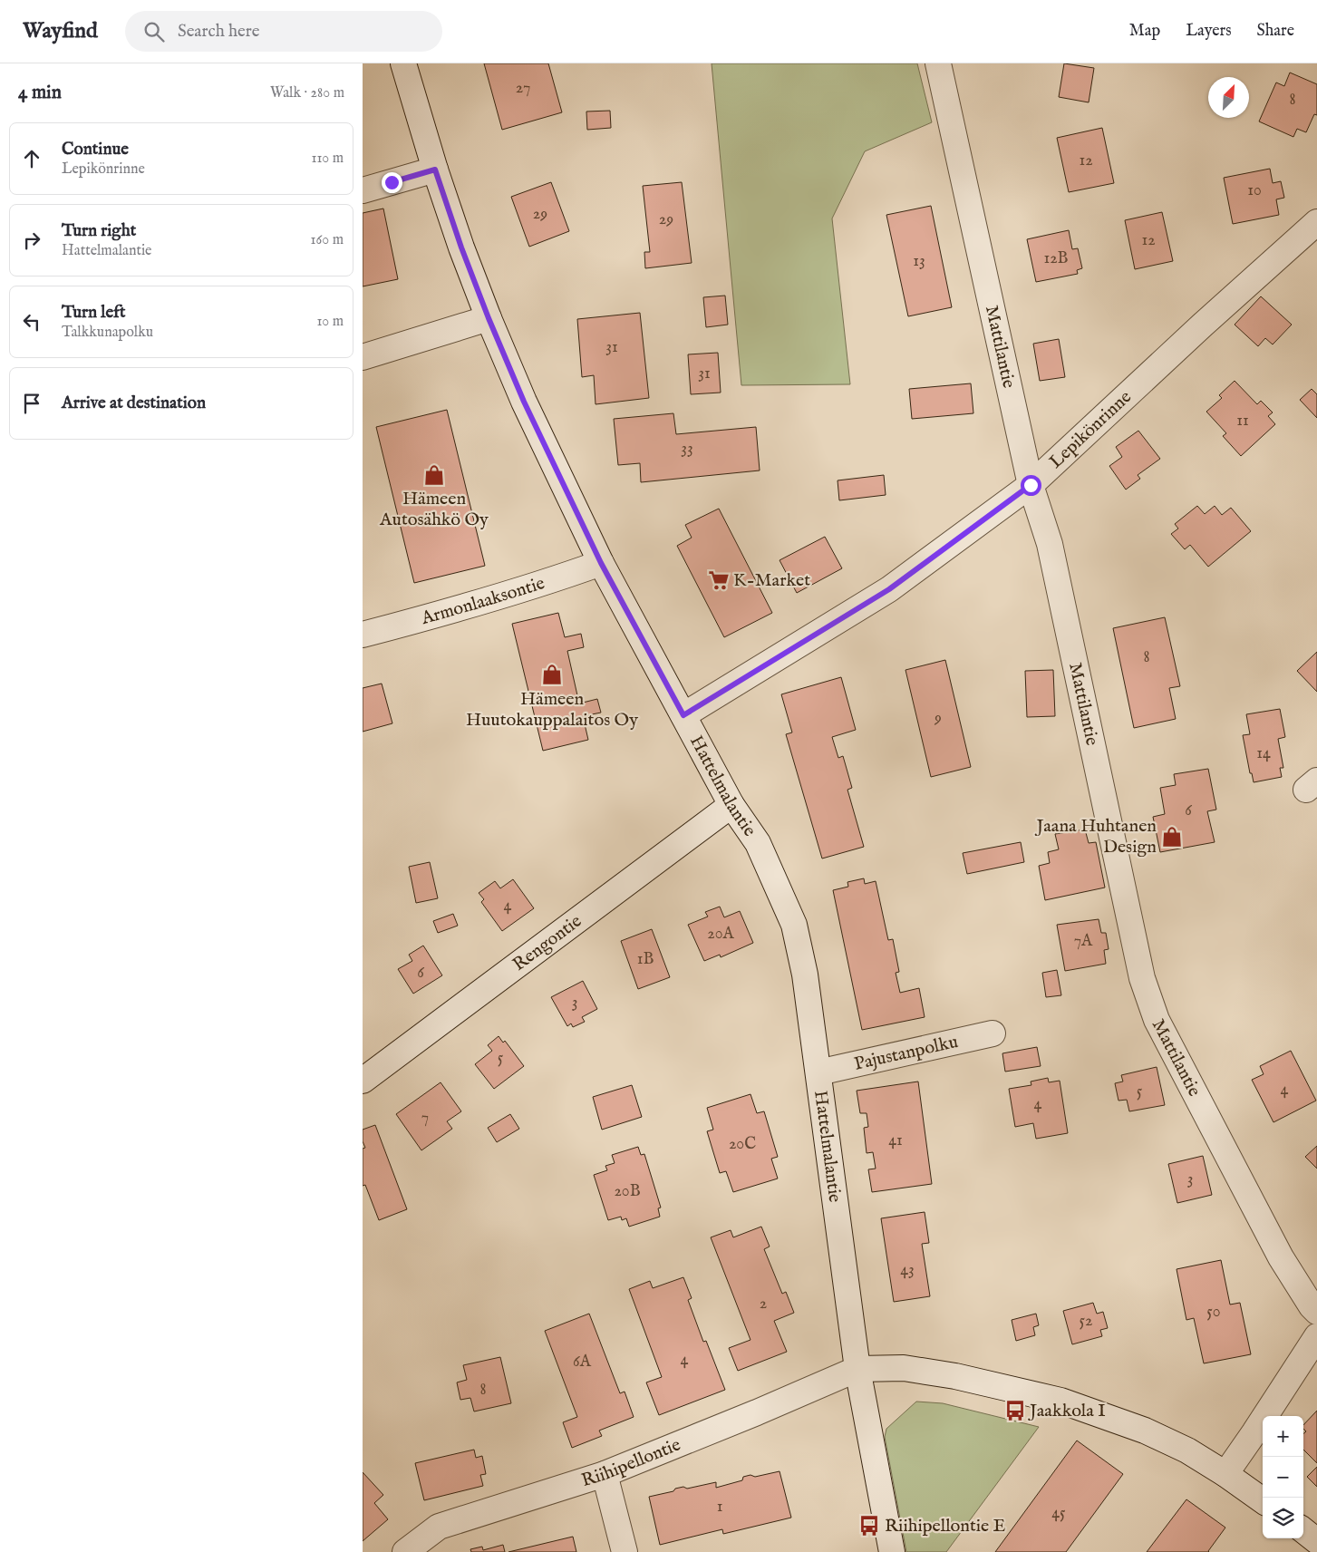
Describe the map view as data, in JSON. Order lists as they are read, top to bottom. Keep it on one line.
{"streets":{"street":["Mattilantie","Lepikönrinne","Armonlaaksontie","Hattelmalantie","Rengontie","Pajustanpolku","Riihipellontie"]},"crossings":[["Mattilantie","Lepikönrinne"],["Lepikönrinne","Hattelmalantie"],["Armonlaaksontie","Hattelmalantie"],["Hattelmalantie","Rengontie"],["Hattelmalantie","Pajustanpolku"],["Hattelmalantie","Riihipellontie"]],"places":{"shop":["Hämeen Autosähkö Oy","Hämeen Huutokauppalaitos Oy","Jaana Huhtanen Design"],"supermarket":["K-Market"],"bus stop":["Jaakkola I","Riihipellontie E"]},"house_numbers":["27","8","12","10","29","29","12","12B","13","31","31","11","33","8","9","14","6","4","20A","7A","1B","6","3","5","4","5","4","7","41","20C","3","20B","43","2","50","52","4","6A","8","1","45"],"north":"top right","page":{"header":"Wayfind","search":"Search here","nav":["Map","Layers","Share"],"heading":["4 min","Walk · 280 m"],"list":[["Continue","Lepikönrinne","110 m"],["Turn right","Hattelmalantie","160 m"],["Turn left","Talkkunapolku","10 m"],"Arrive at destination"],"map_buttons":["+","−"]}}
